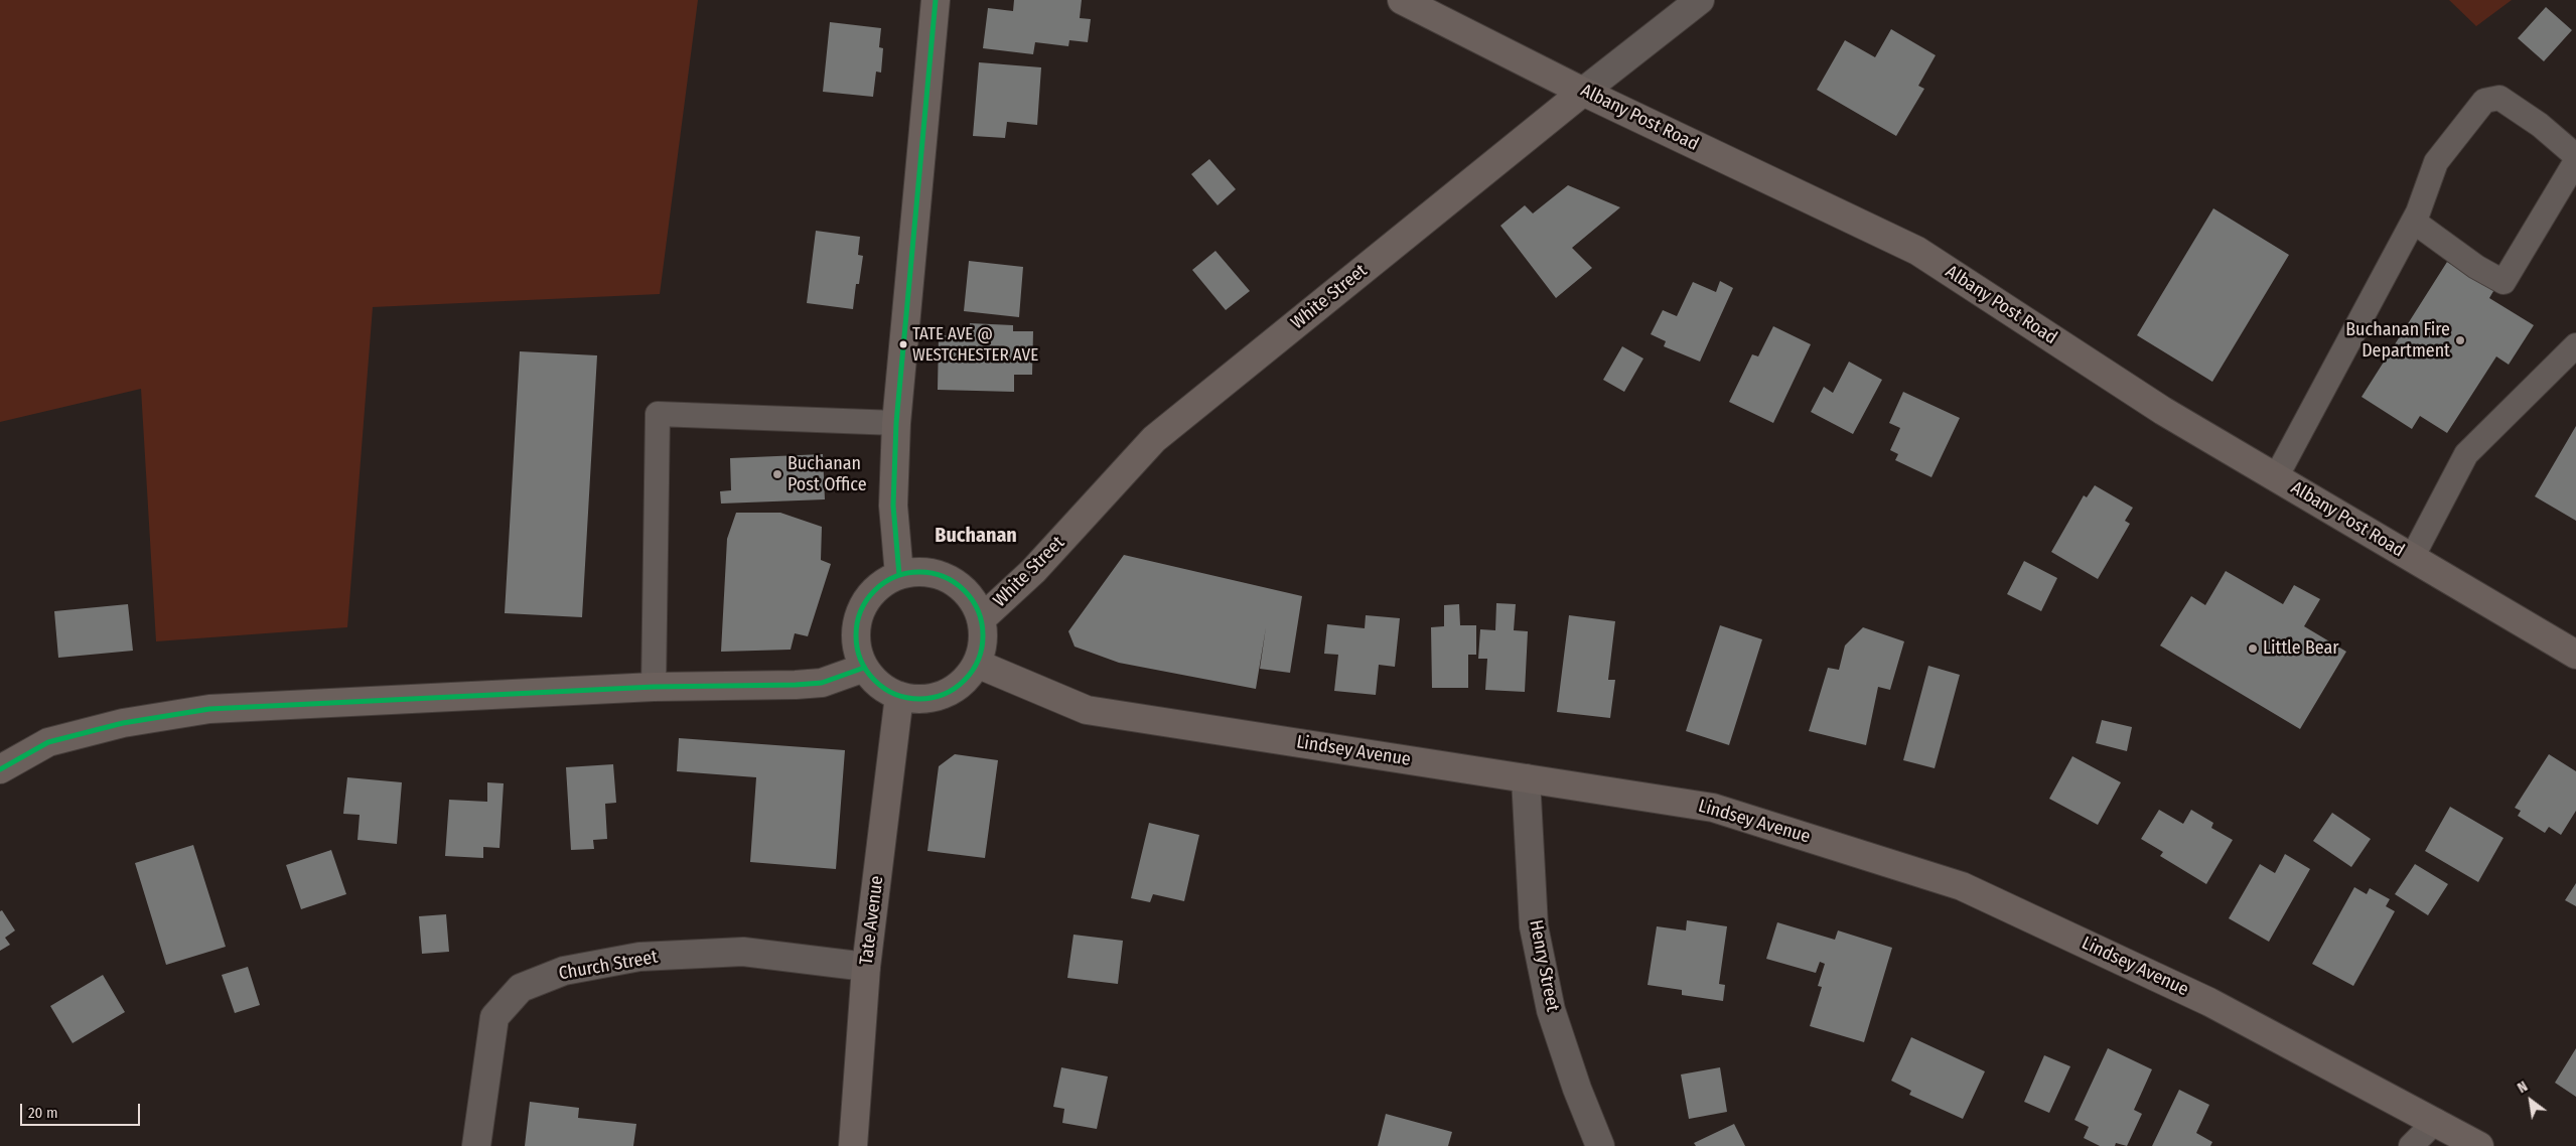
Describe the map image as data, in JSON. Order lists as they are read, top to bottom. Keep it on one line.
{"streets":{"street":["Albany Post Road","White Street","Lindsey Avenue","Tate Avenue","Church Street","Henry Street"]},"crossings":[["Albany Post Road","White Street"],["White Street","Lindsey Avenue"],["White Street","Tate Avenue"],["Lindsey Avenue","Tate Avenue"],["Lindsey Avenue","Henry Street"],["Tate Avenue","Church Street"]],"districts":["Buchanan"],"places":["Buchanan Fire Department","TATE AVE @ WESTCHESTER AVE","Buchanan Post Office","Little Bear"],"scale_bar":"20 m","north":"top left"}
